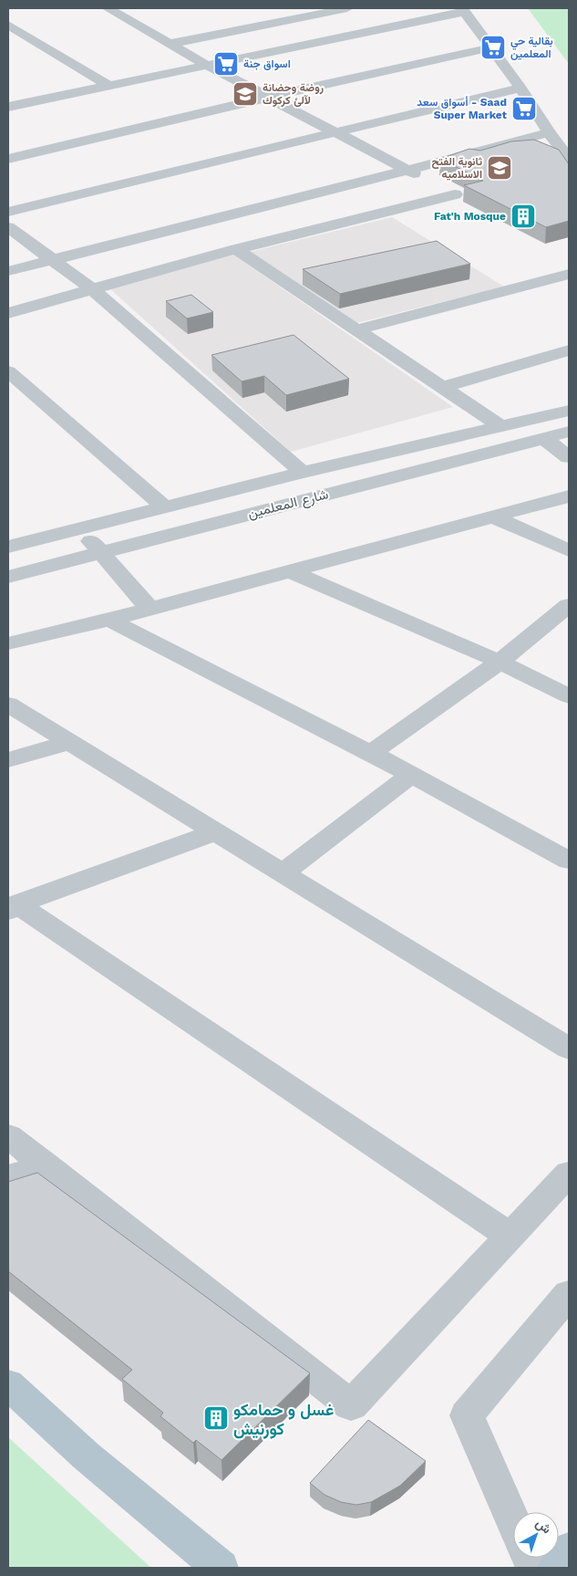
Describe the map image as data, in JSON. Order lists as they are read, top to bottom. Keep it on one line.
{"streets":{"street":["شارع المعلمين"]},"places":{"supermarket":["بقالية حي المعلمين","اسواق جنة","أسواق سعد - Saad Super Market"],"school or university":["روضة وحضانة لآلئ كركوك","ثانوية الفتح الاسلاميه"],"building":["Fat'h Mosque","غسل و حمامكو كورنيش"]},"north":"top right"}
